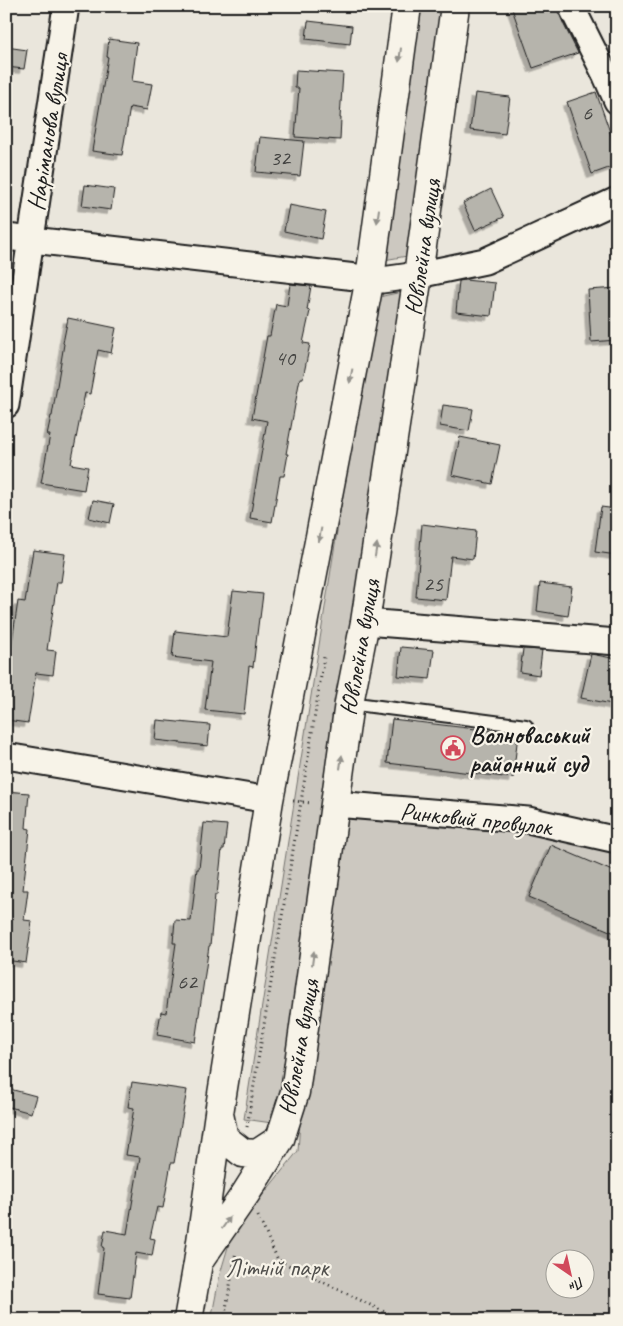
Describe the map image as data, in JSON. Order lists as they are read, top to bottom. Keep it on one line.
{"streets":{"street":["Наріманова вулиця","Ювілейна вулиця","Ринковий провулок"]},"crossings":[["Ювілейна вулиця","Ринковий провулок"]],"parks":["Літній парк"],"places":{"public building":["Волноваський районний суд"]},"house_numbers":["6","32","40","25","62"],"north":"bottom right"}
